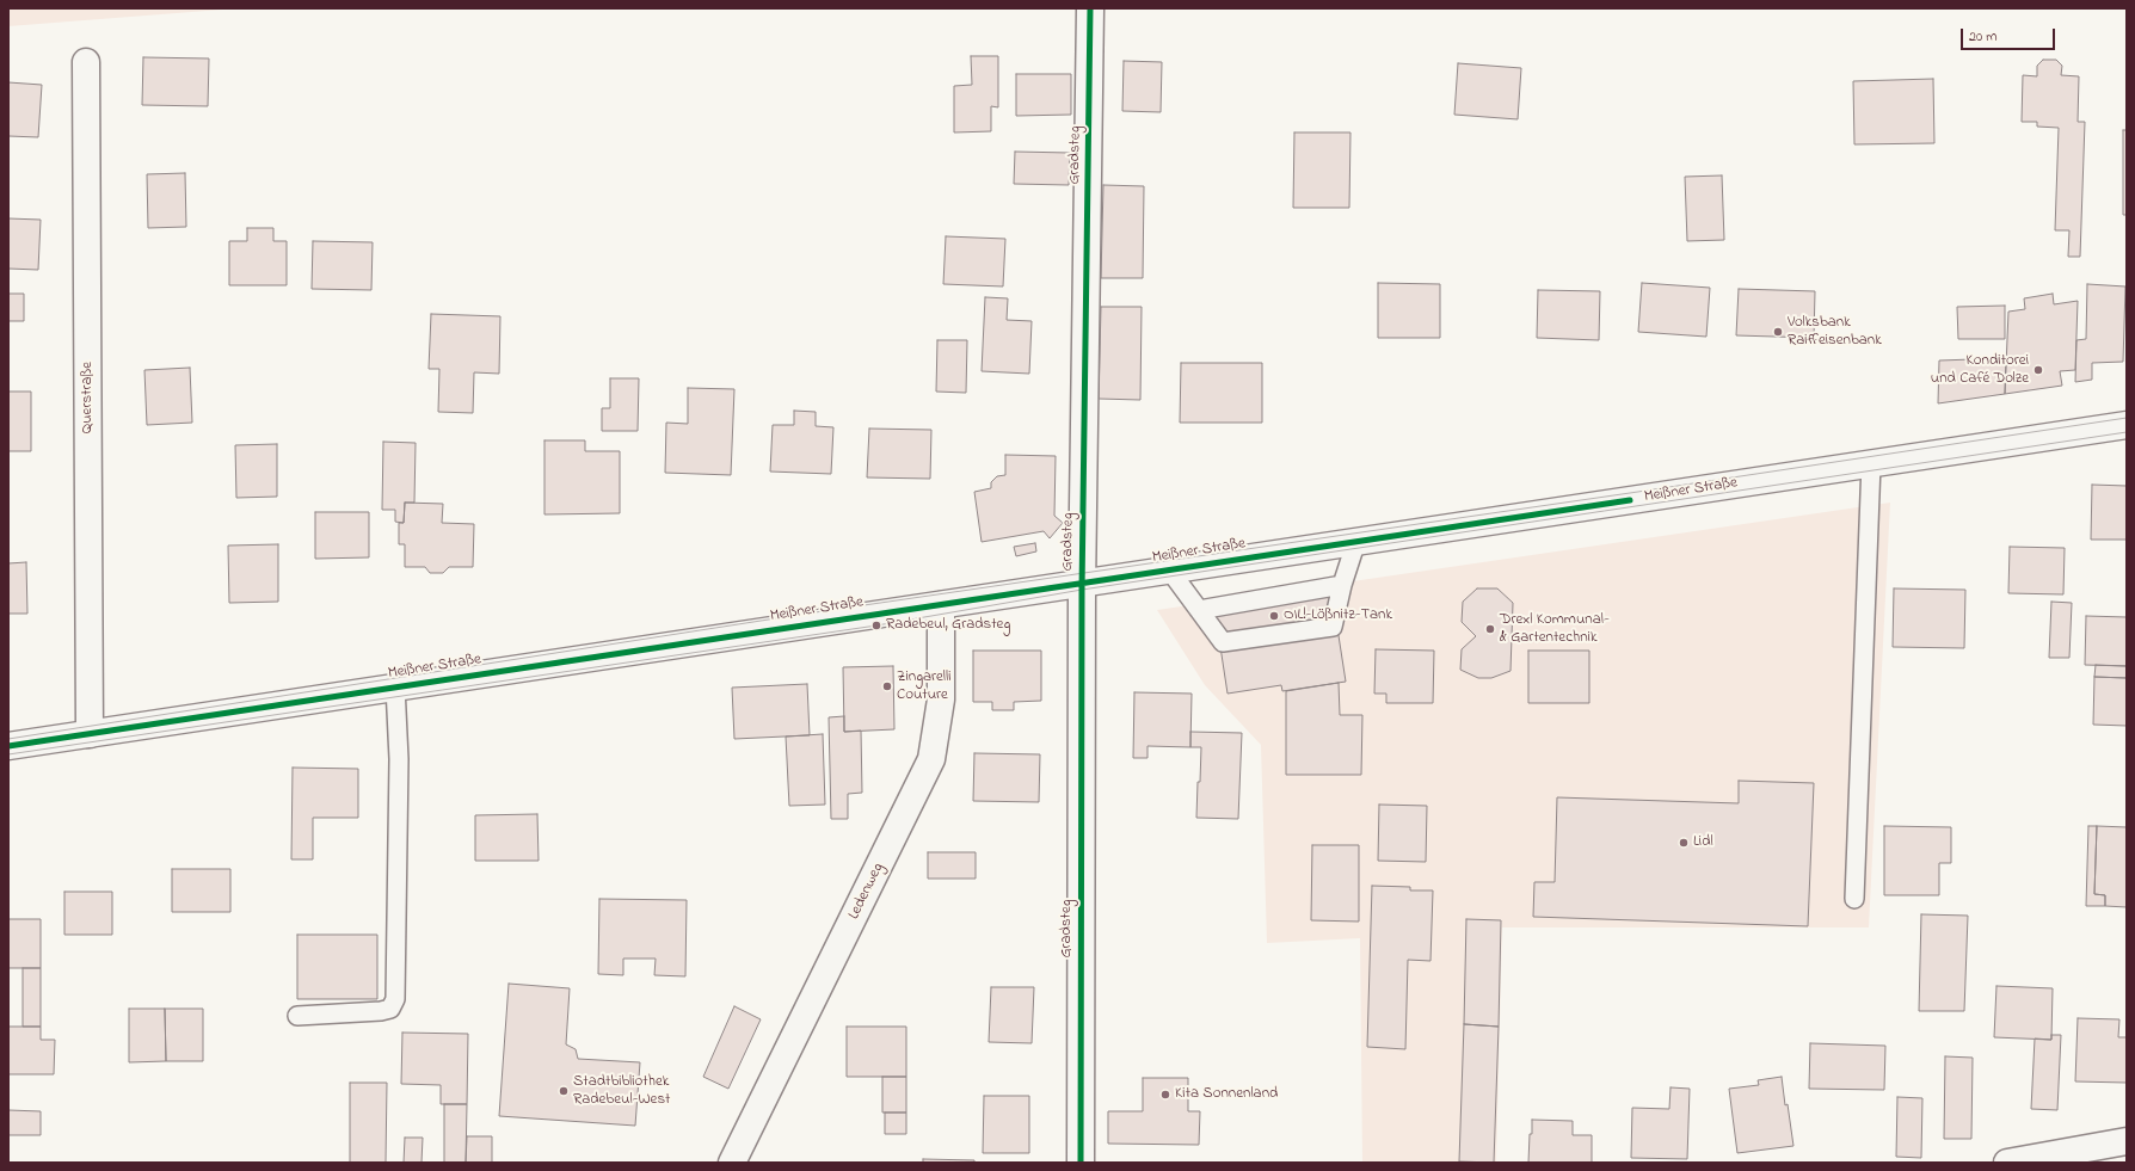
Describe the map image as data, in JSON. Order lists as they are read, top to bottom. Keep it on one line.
{"streets":{"street":["Gradsteg","Querstraße","Meißner Straße","Ledenweg"]},"crossings":[["Gradsteg","Meißner Straße"],["Querstraße","Meißner Straße"],["Meißner Straße","Ledenweg"]],"places":["Volksbank Raiffeisenbank","Konditorei und Café Dolze","OIL!-Lößnitz-Tank","Radebeul, Gradsteg","Drexl Kommunal- & Gartentechnik","Zingarelli Couture","Lidl","Stadtbibliothek Radebeul-West","Kita Sonnenland"],"scale_bar":"20 m"}
